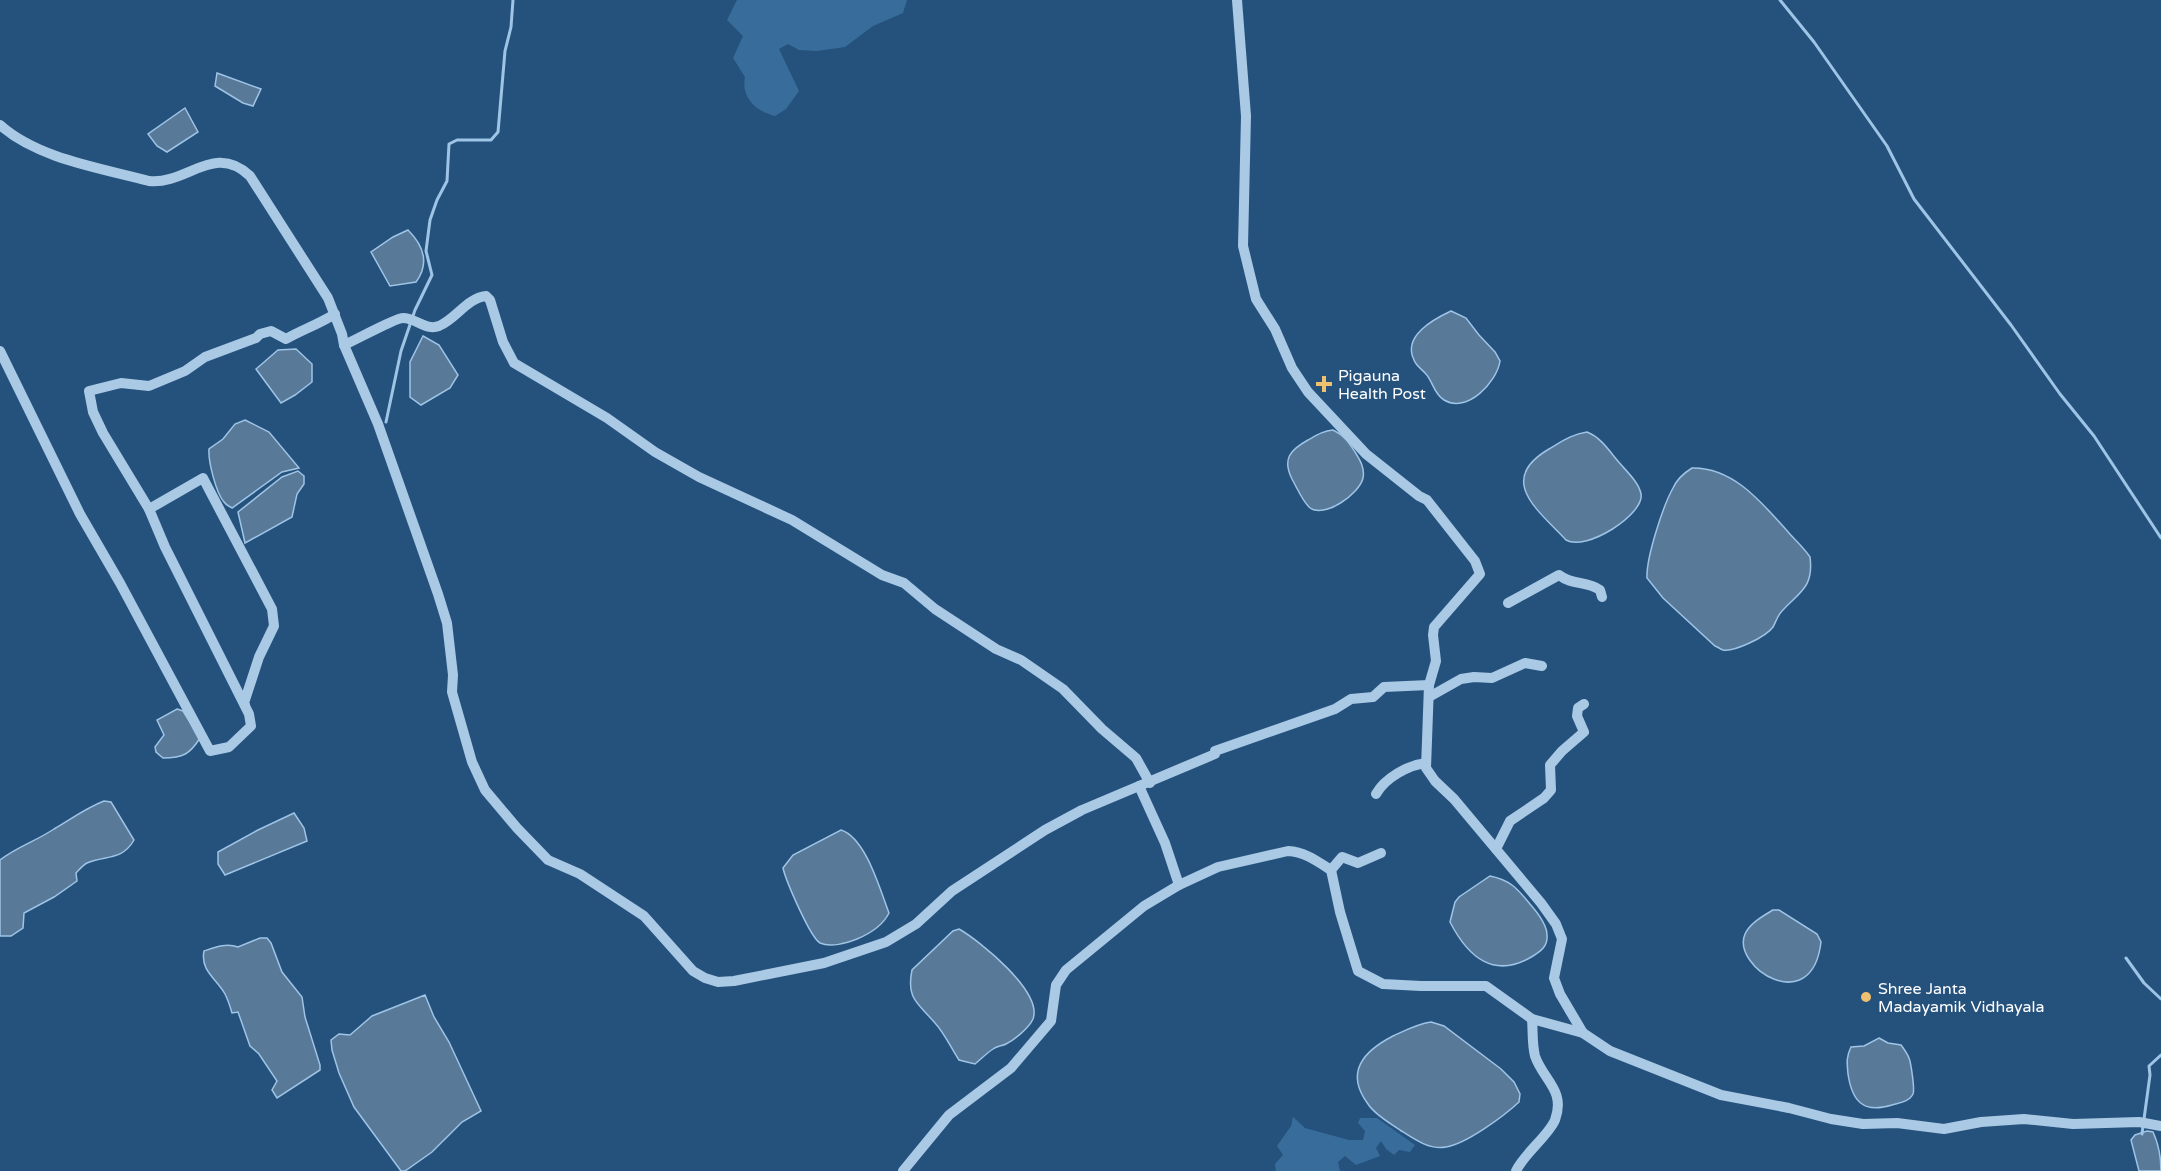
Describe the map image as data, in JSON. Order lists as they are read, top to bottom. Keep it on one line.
{"places":{"health":["Pigauna Health Post"],"other":["Shree Janta Madayamik Vidhayala"]}}
